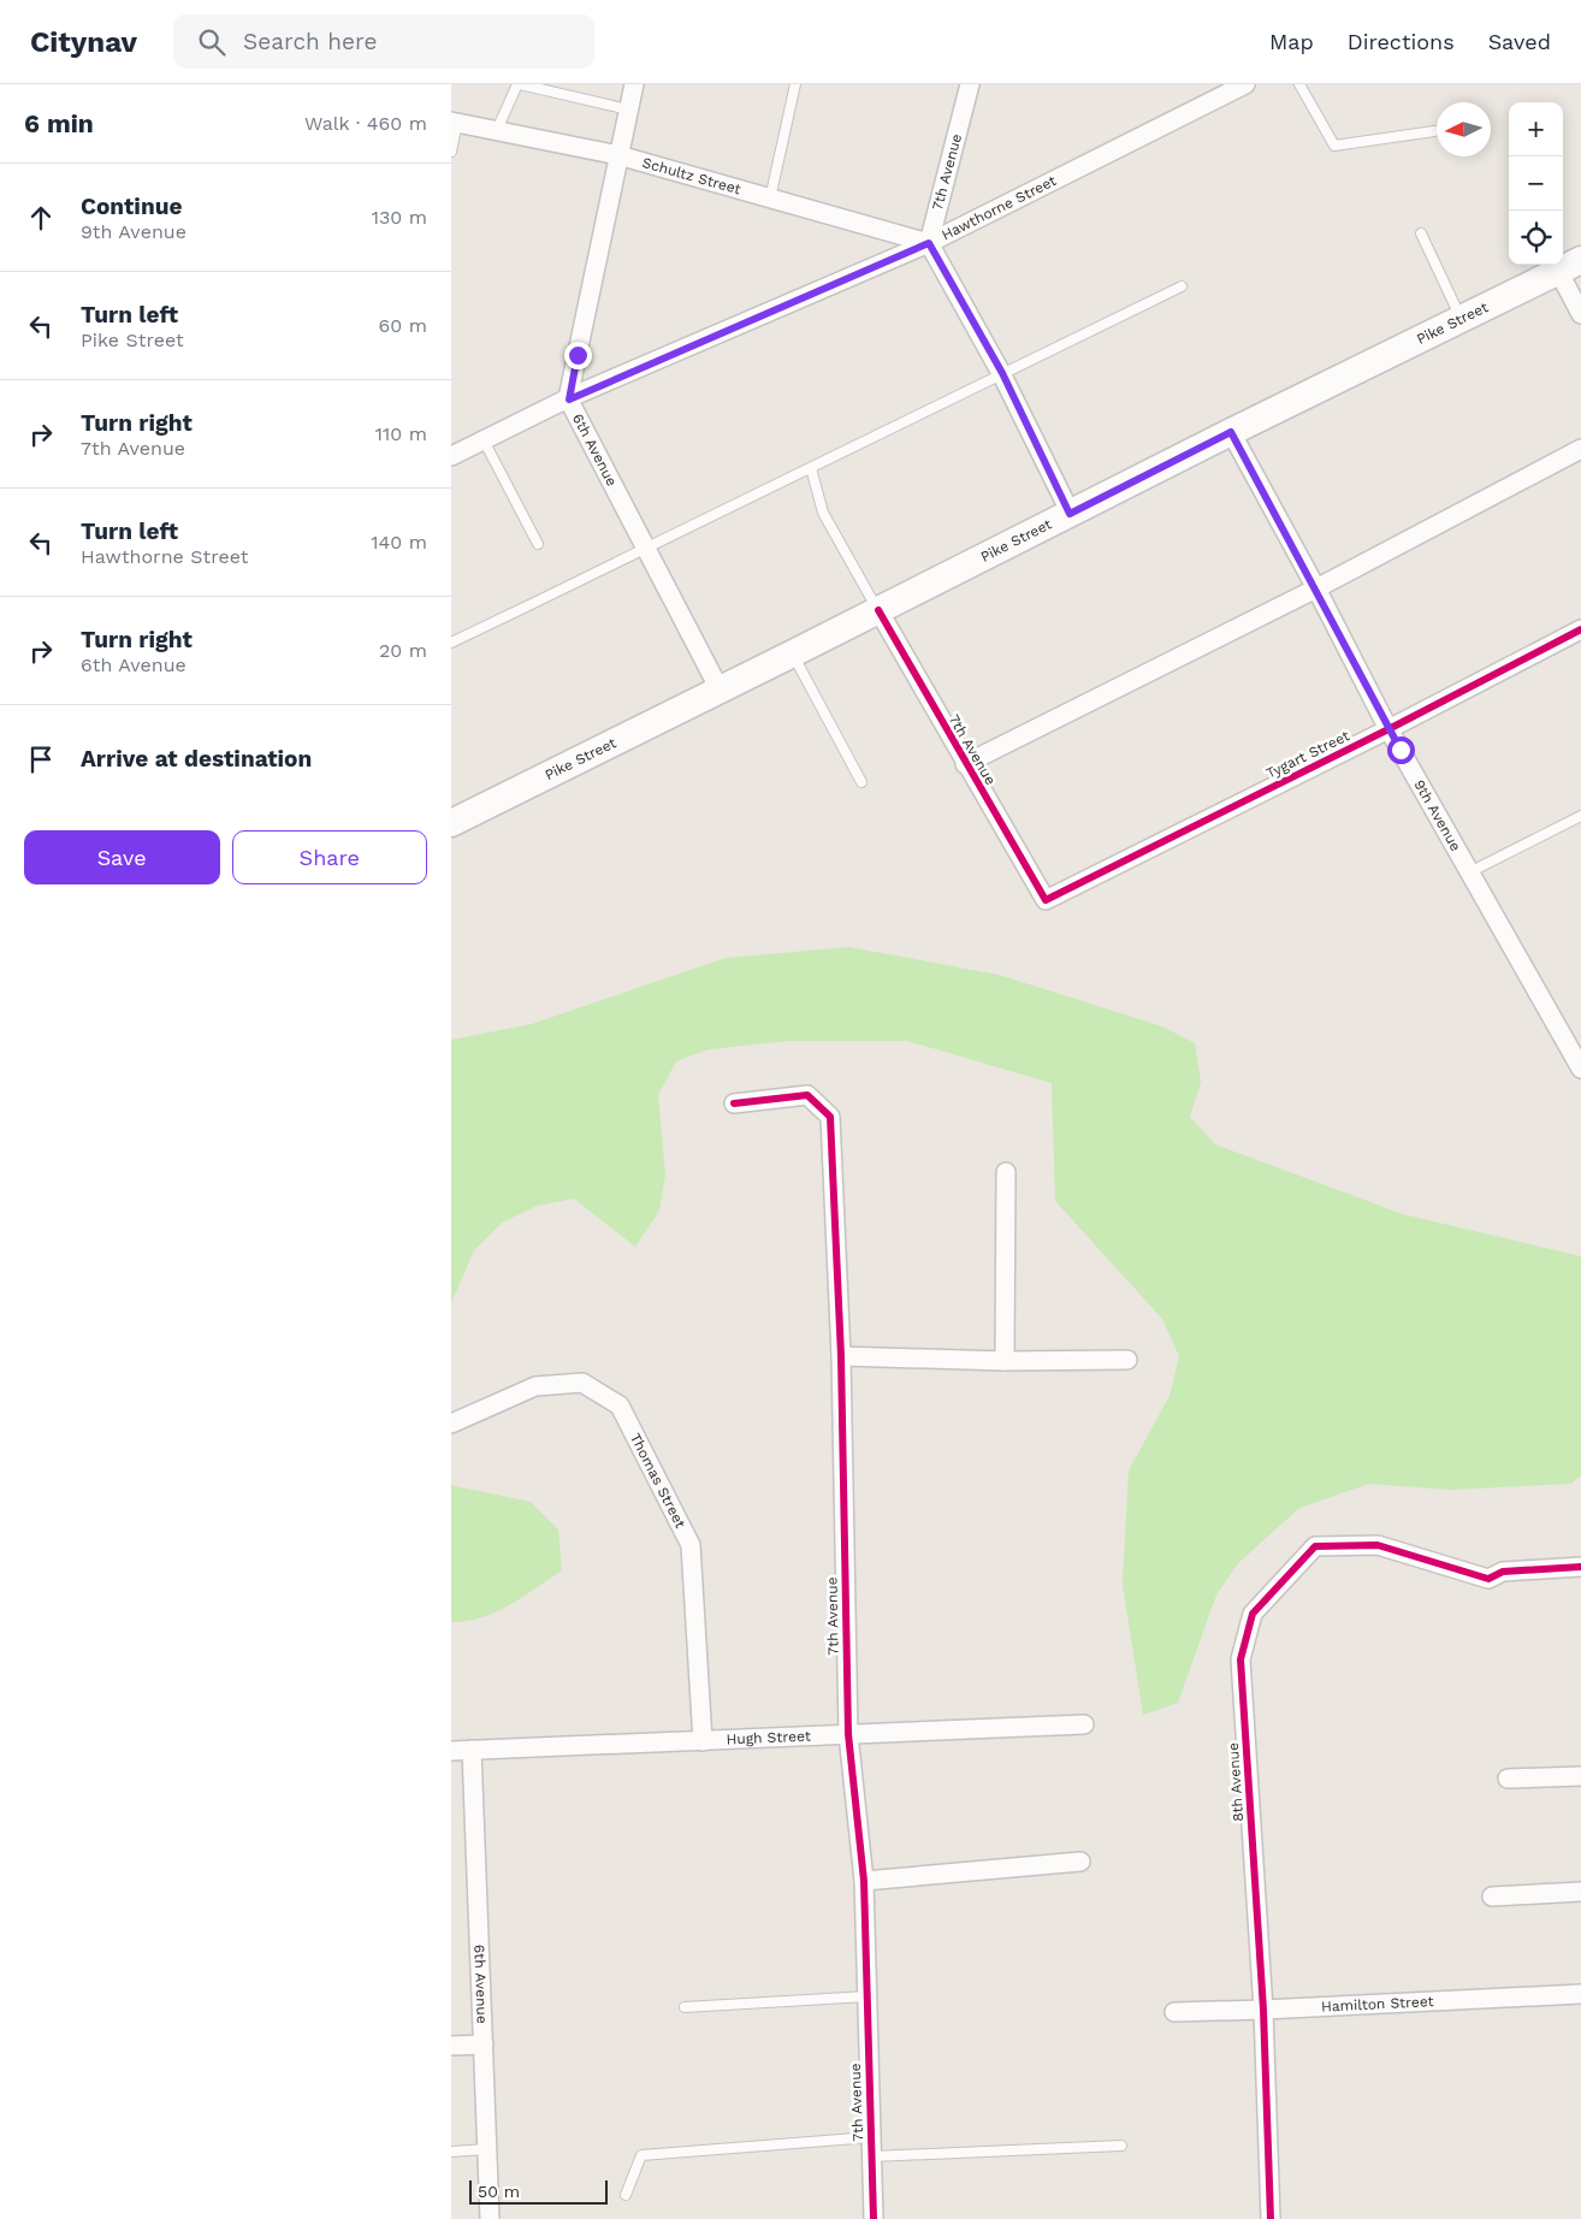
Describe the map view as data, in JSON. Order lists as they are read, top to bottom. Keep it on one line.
{"streets":{"main road":["Pike Street"],"street":["7th Avenue","Schultz Street","Hawthorne Street","6th Avenue","Tygart Street","9th Avenue","Thomas Street","Hugh Street","8th Avenue","Hamilton Street"]},"crossings":[["7th Avenue","Schultz Street"],["7th Avenue","Hawthorne Street"],["7th Avenue","Pike Street"],["7th Avenue","Tygart Street"],["7th Avenue","Hugh Street"],["Schultz Street","Hawthorne Street"],["Schultz Street","6th Avenue"],["Hawthorne Street","6th Avenue"],["Pike Street","6th Avenue"],["Pike Street","9th Avenue"],["6th Avenue","Hugh Street"],["Tygart Street","9th Avenue"],["Thomas Street","Hugh Street"],["8th Avenue","Hamilton Street"]],"scale_bar":"50 m","north":"left","page":{"header":"Citynav","search":"Search here","nav":["Map","Directions","Saved"],"heading":["6 min","Walk · 460 m"],"map_buttons":["+","−"],"list":[["Continue","9th Avenue","130 m"],["Turn left","Pike Street","60 m"],["Turn right","7th Avenue","110 m"],["Turn left","Hawthorne Street","140 m"],["Turn right","6th Avenue","20 m"],"Arrive at destination"],"buttons":["Save","Share"],"scale":"50 m"}}
